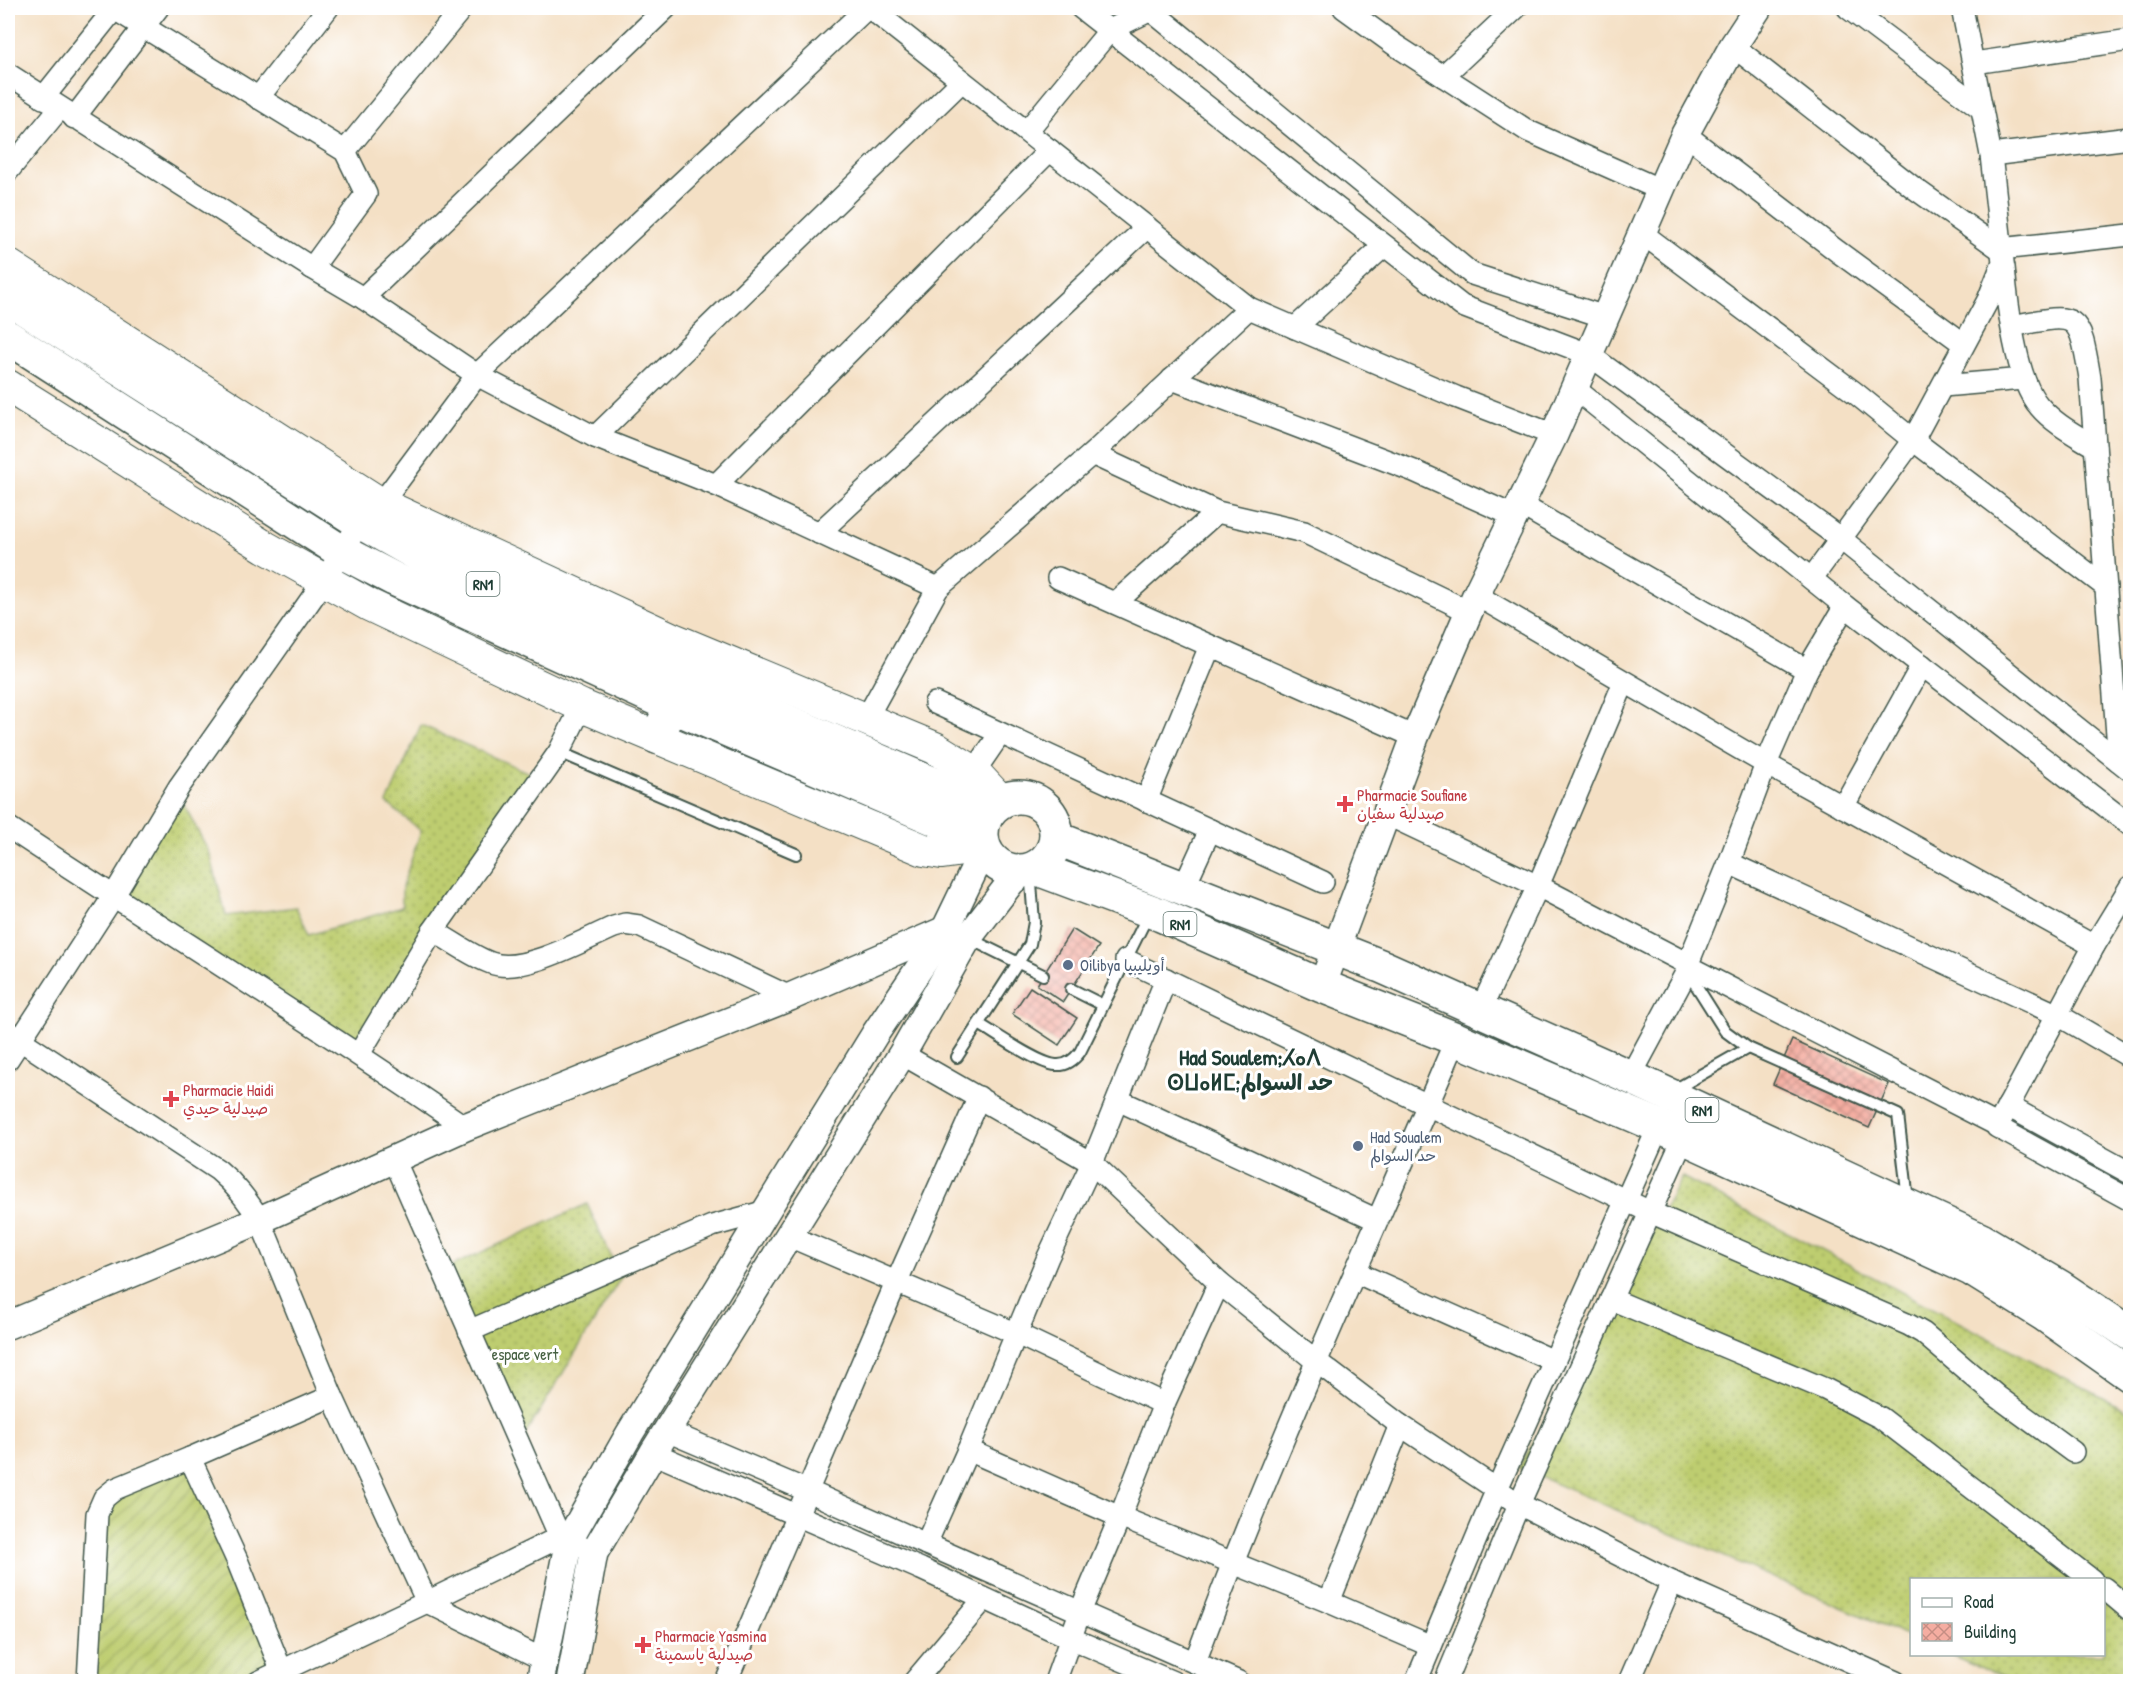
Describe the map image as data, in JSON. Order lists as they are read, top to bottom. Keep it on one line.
{"streets":{"main road":["RN1"]},"districts":["Had Soualem;ⵃⴰⴷ ⵙⵡⴰⵍⵎ;حد السوالم"],"parks":["espace vert"],"places":{"health":["Pharmacie Soufiane صيدلية سفيان","Pharmacie Haidi صيدلية حيدي","Pharmacie Yasmina صيدلية ياسمينة"],"other":["Oilibya أويليبيا","Had Soualem حد السوالم"]},"legend":["Road","Building"]}
